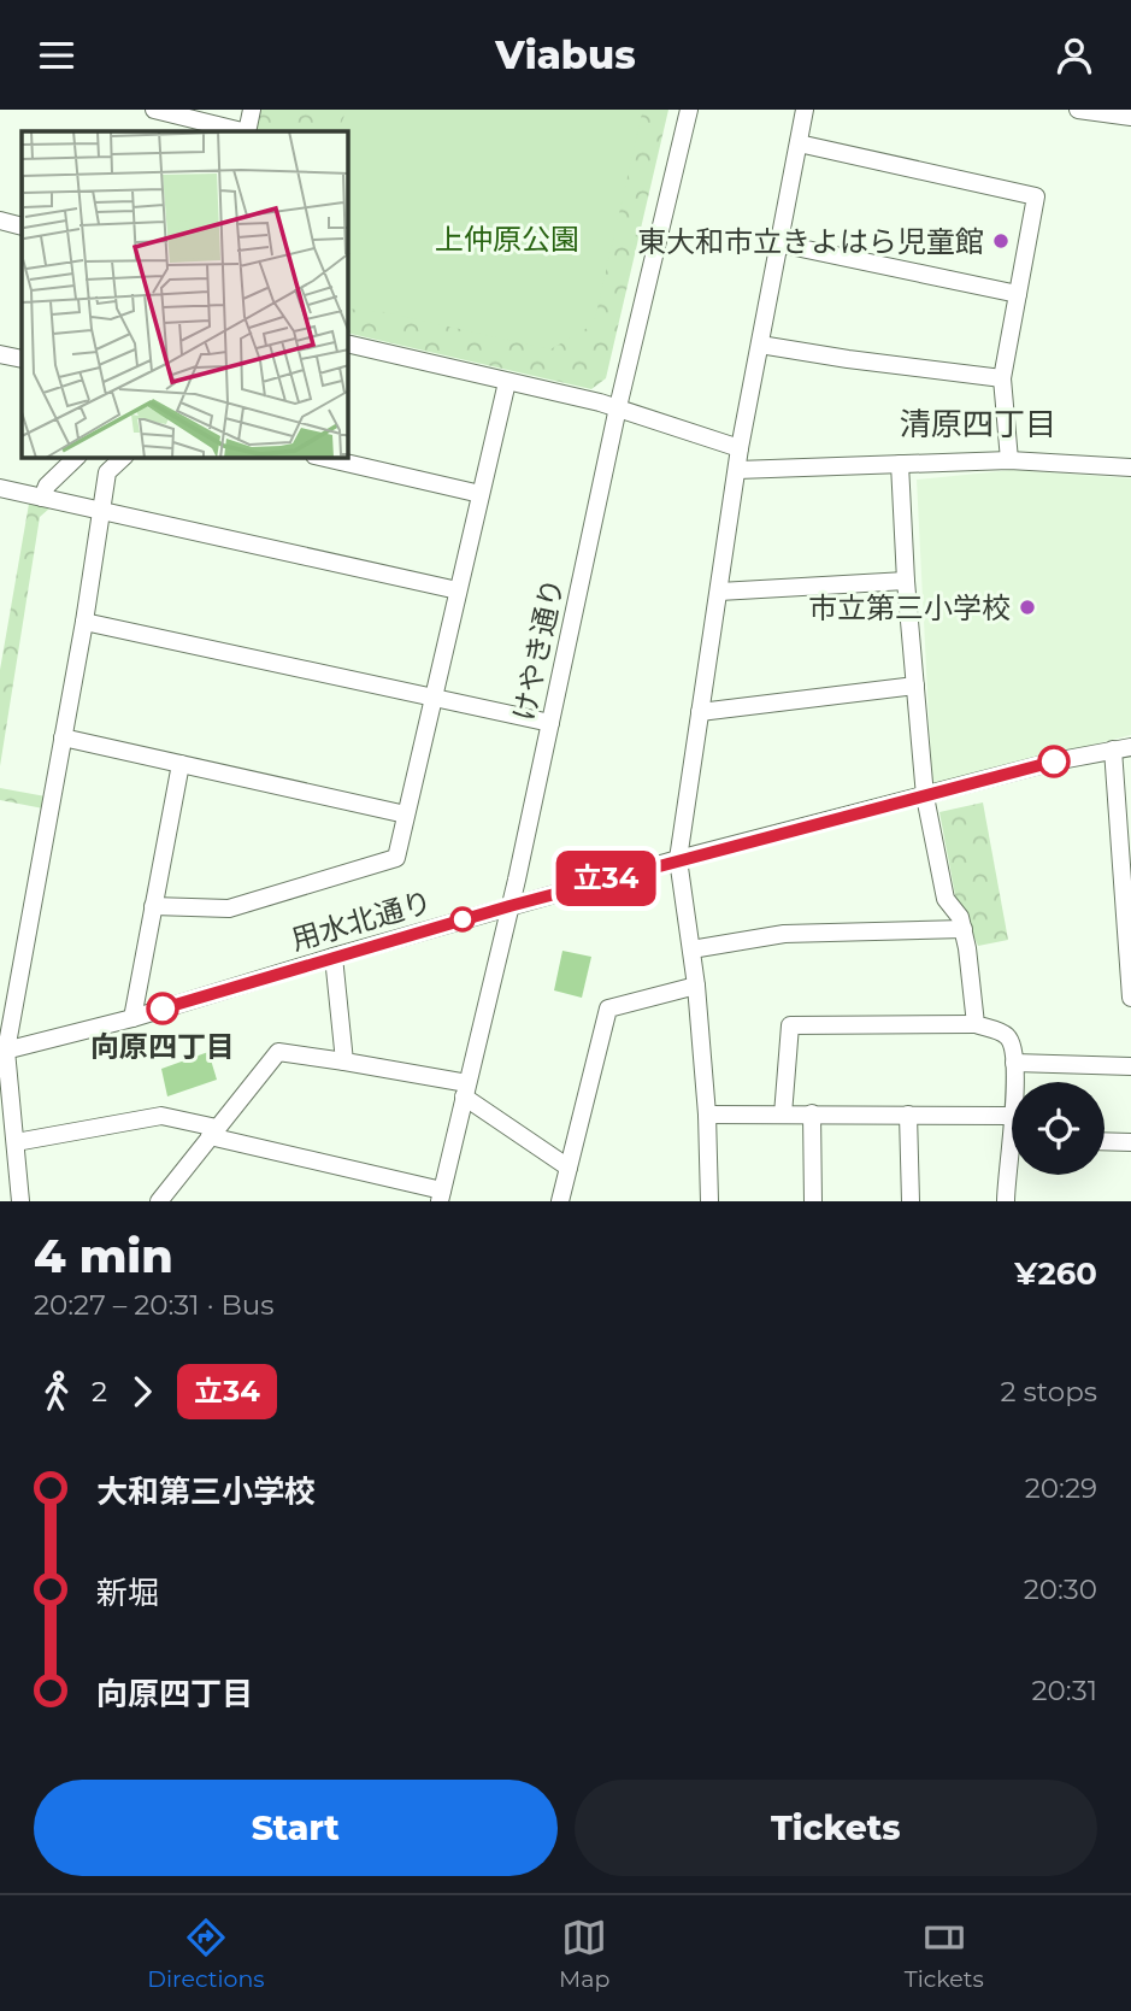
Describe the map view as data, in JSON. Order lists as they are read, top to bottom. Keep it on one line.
{"streets":{"street":["けやき通り","用水北通り"]},"crossings":[["けやき通り","用水北通り"]],"districts":["清原四丁目"],"parks":["上仲原公園"],"places":["東大和市立きよはら児童館","市立第三小学校","向原四丁目"],"lines":["bus line 立34"],"page":{"header":"Viabus","on_map":"立34","heading":["4 min","20:27 – 20:31 · Bus","¥260"],"legs":["2","立34","2 stops"],"list":[{"name":"大和第三小学校","value":"20:29"},{"name":"新堀","value":"20:30"},{"name":"向原四丁目","value":"20:31"}],"buttons":["Start","Tickets"],"tabs":["Directions","Map","Tickets"]}}
